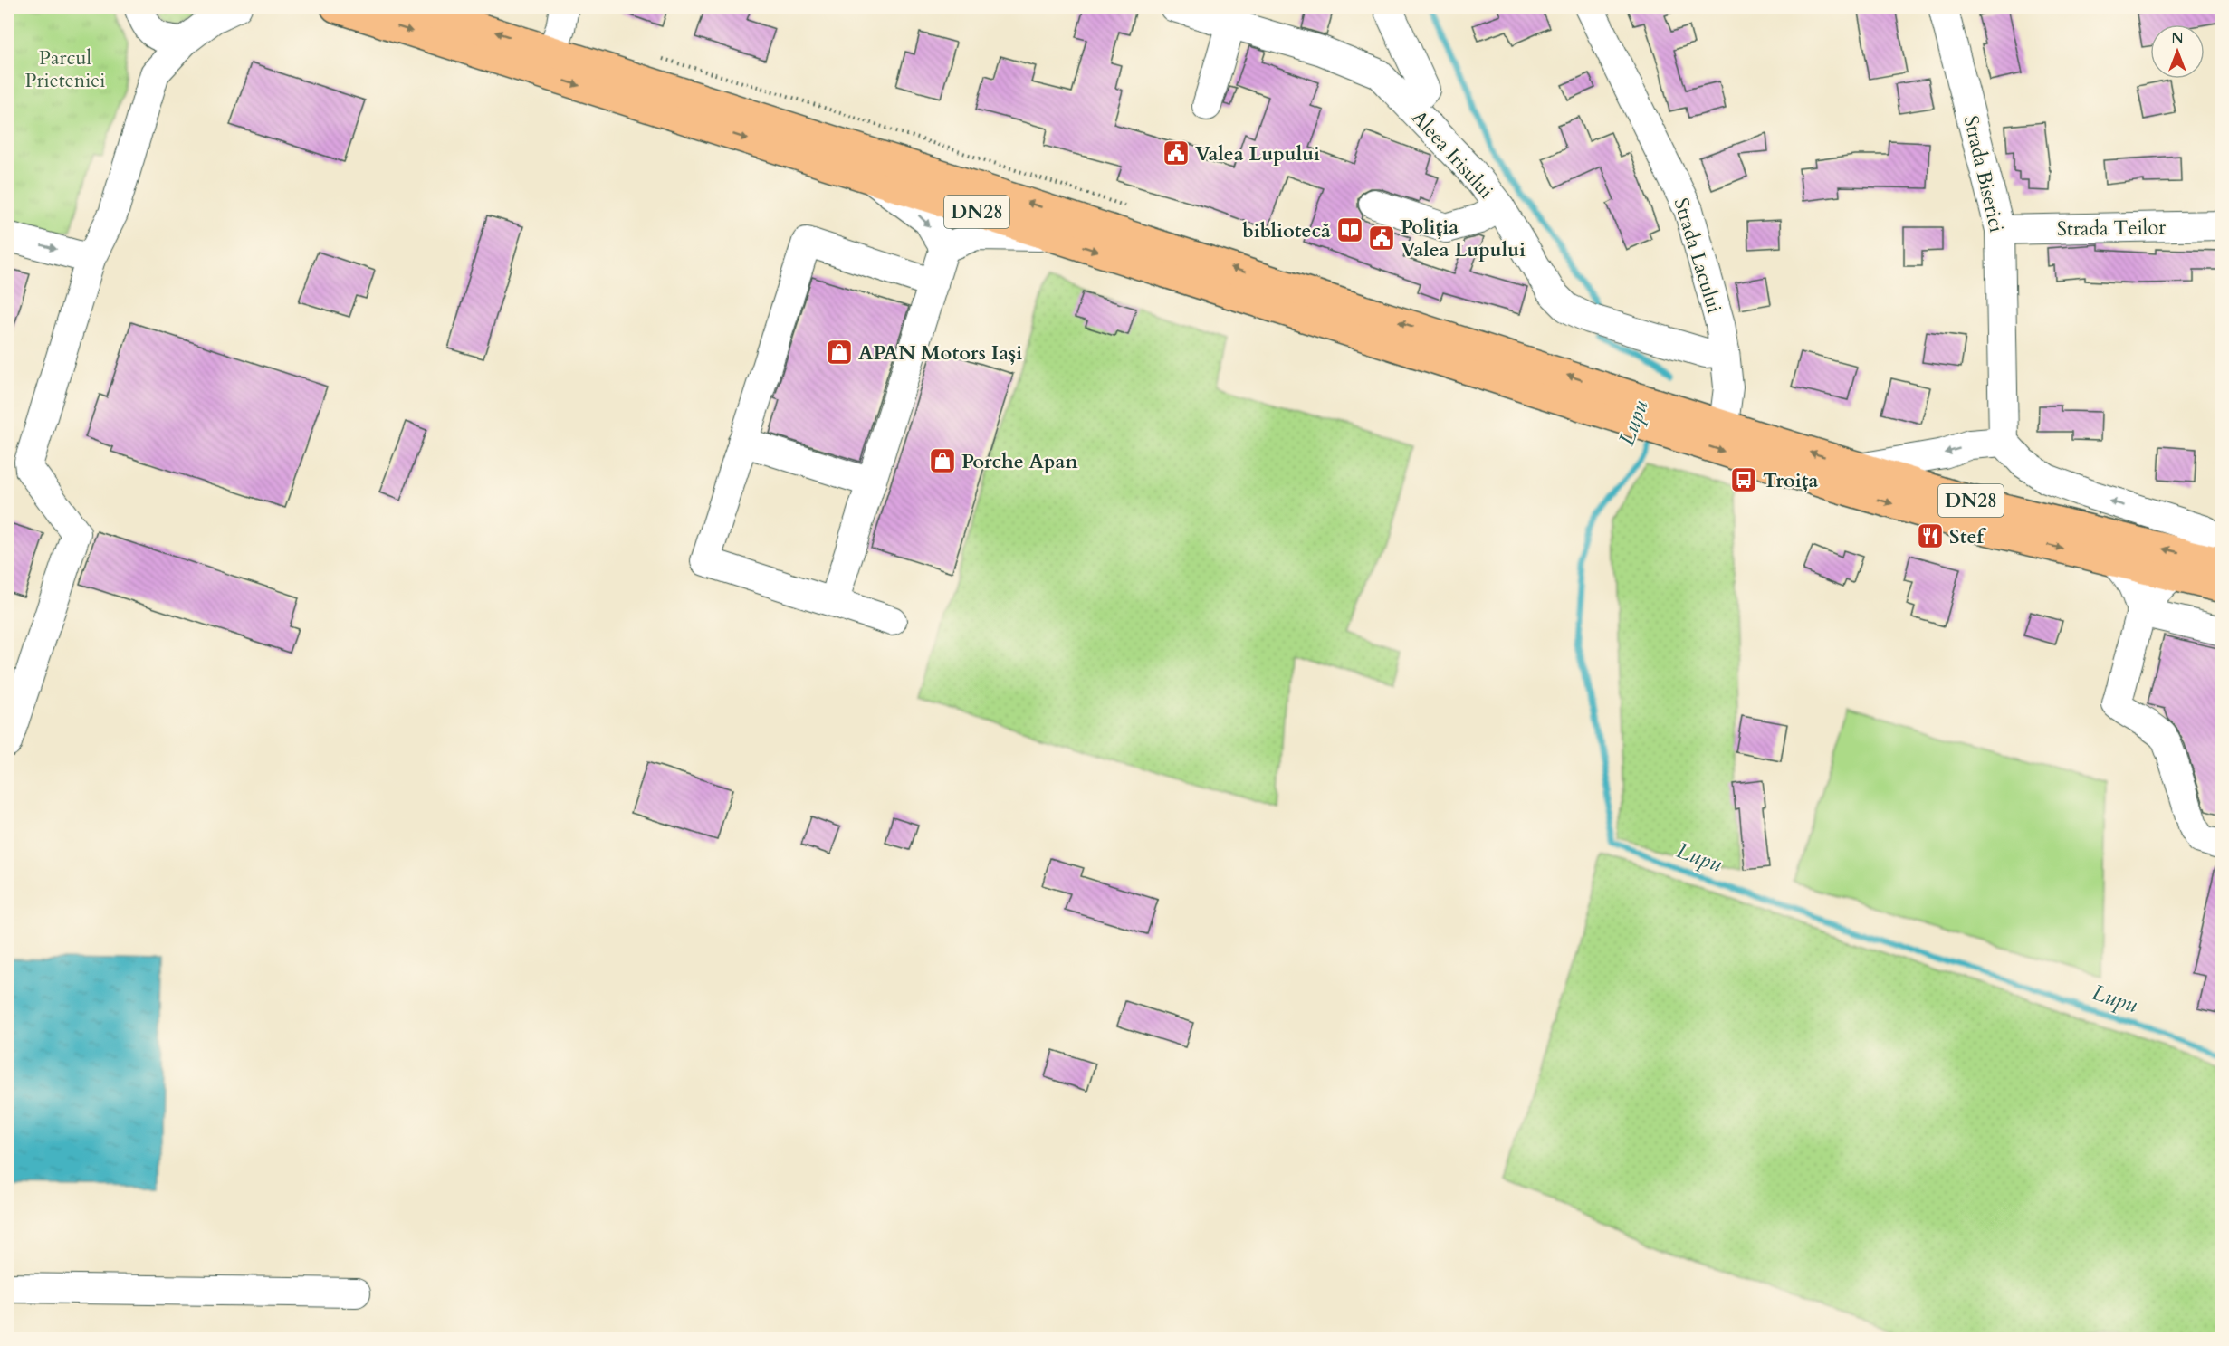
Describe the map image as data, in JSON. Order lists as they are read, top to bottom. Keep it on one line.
{"streets":{"highway":["DN28"],"street":["Aleea Irisului","Strada Biserici","Strada Teilor","Strada Lacului"]},"crossings":[["Aleea Irisului","Strada Lacului"],["Strada Biserici","Strada Teilor"],["DN28","Strada Lacului"]],"water":["Lupu"],"parks":["Parcul Prieteniei"],"places":{"public building":["Valea Lupului","Poliția Valea Lupului"],"library":["bibliotecă"],"shop":["APAN Motors Iași","Porche Apan"],"bus stop":["Troița"],"restaurant":["Stef"]},"north":"top"}
